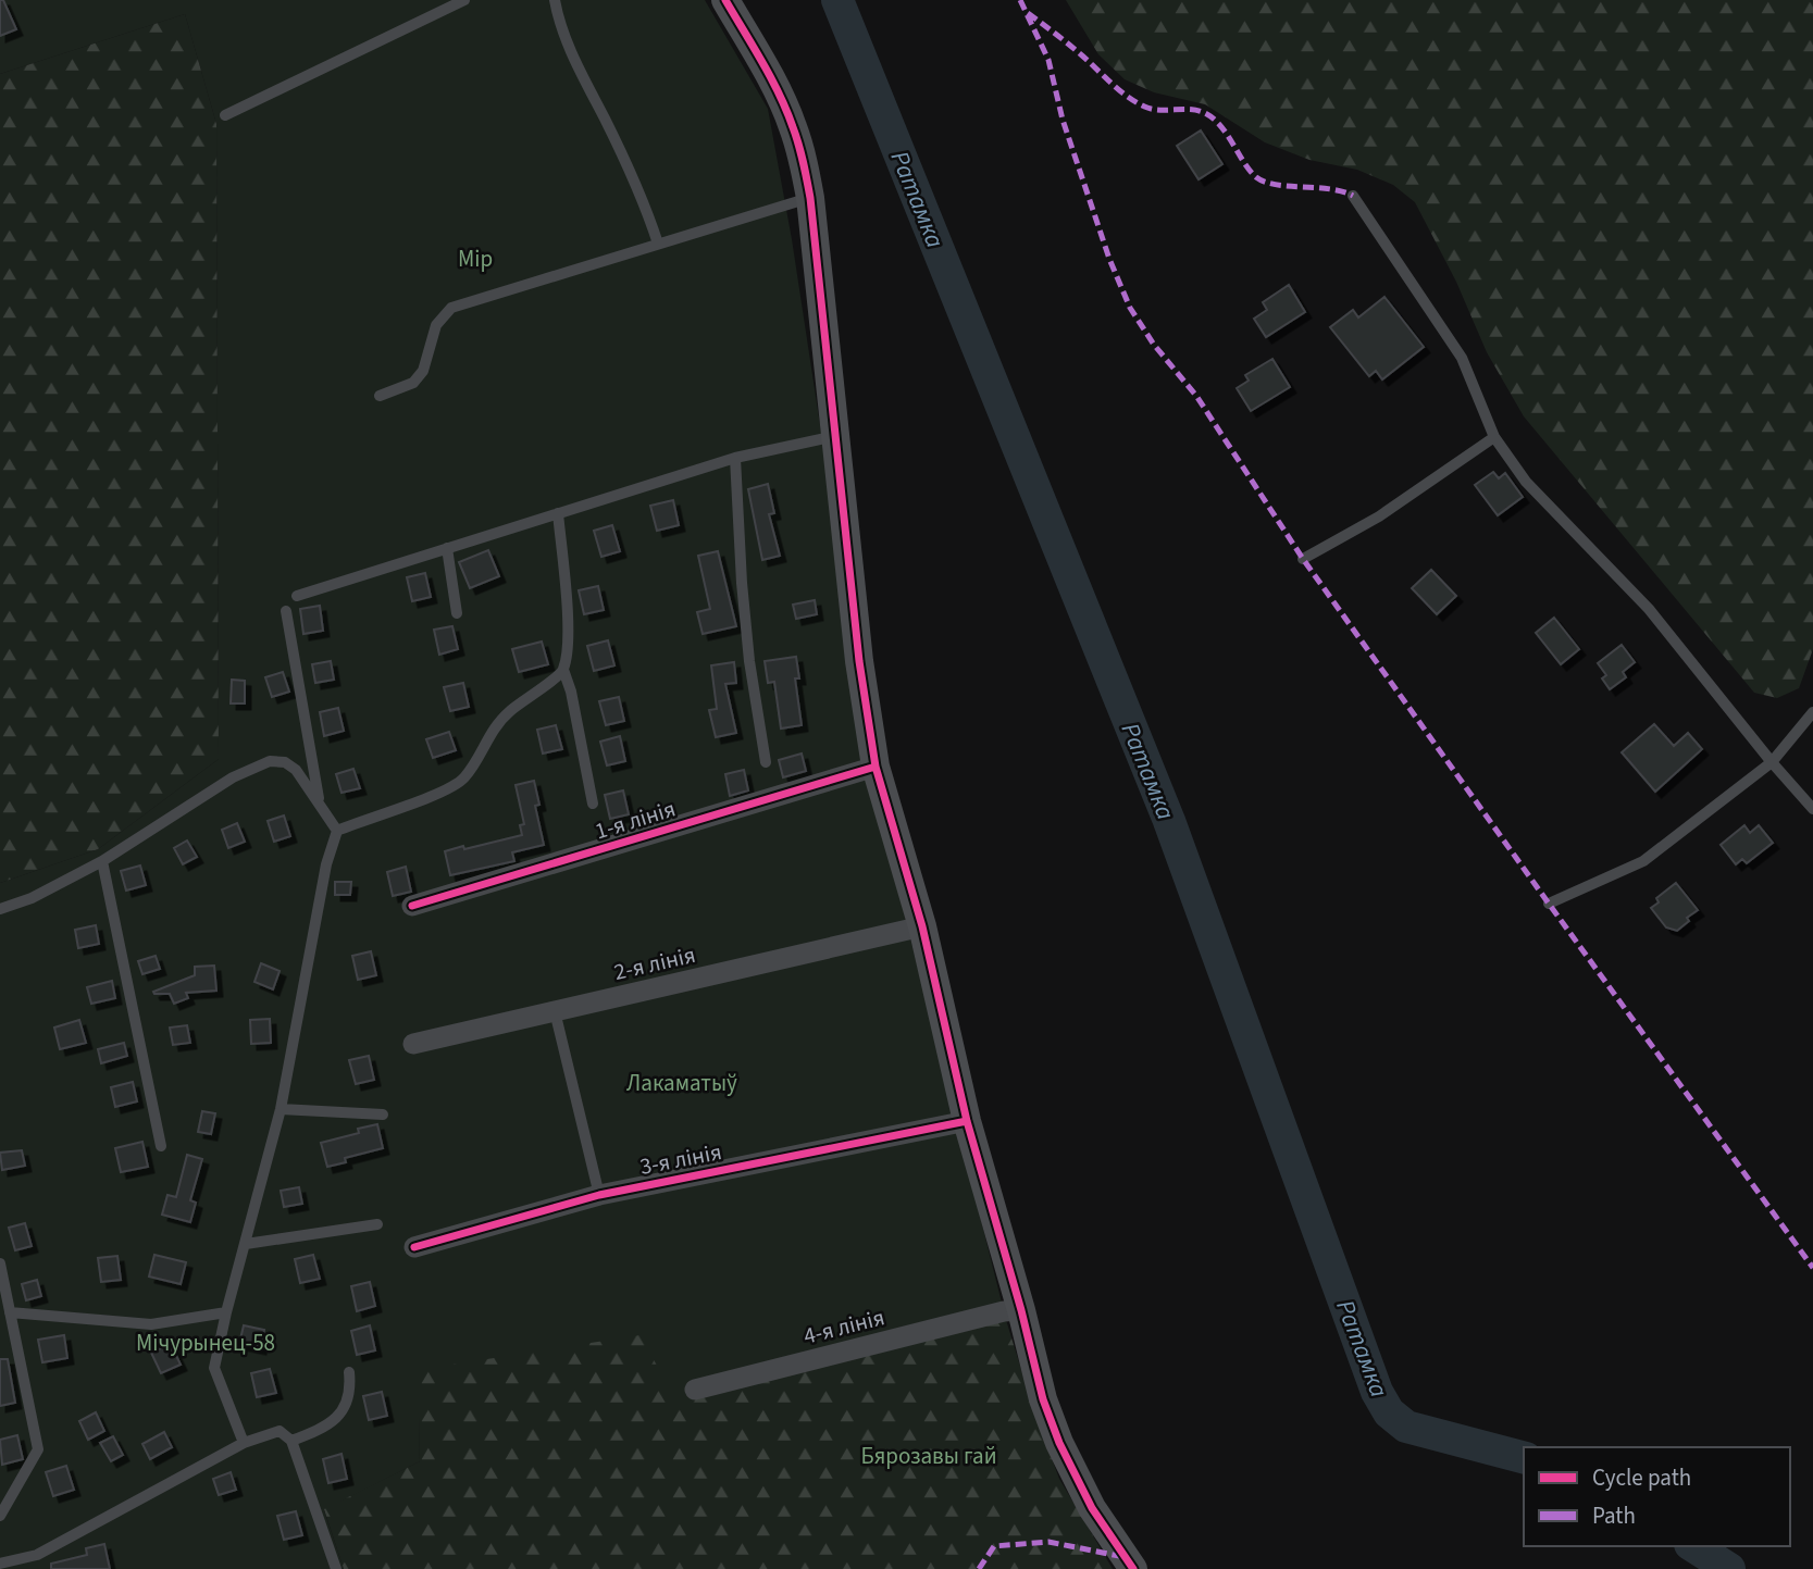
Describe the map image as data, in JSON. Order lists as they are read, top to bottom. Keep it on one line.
{"streets":{"street":["1-я лінія","2-я лінія","3-я лінія","4-я лінія"]},"water":["Ратамка"],"parks":["Мір","Лакаматыў","Мічурынец-58","Бярозавы гай"],"legend":["Cycle path","Path"]}
